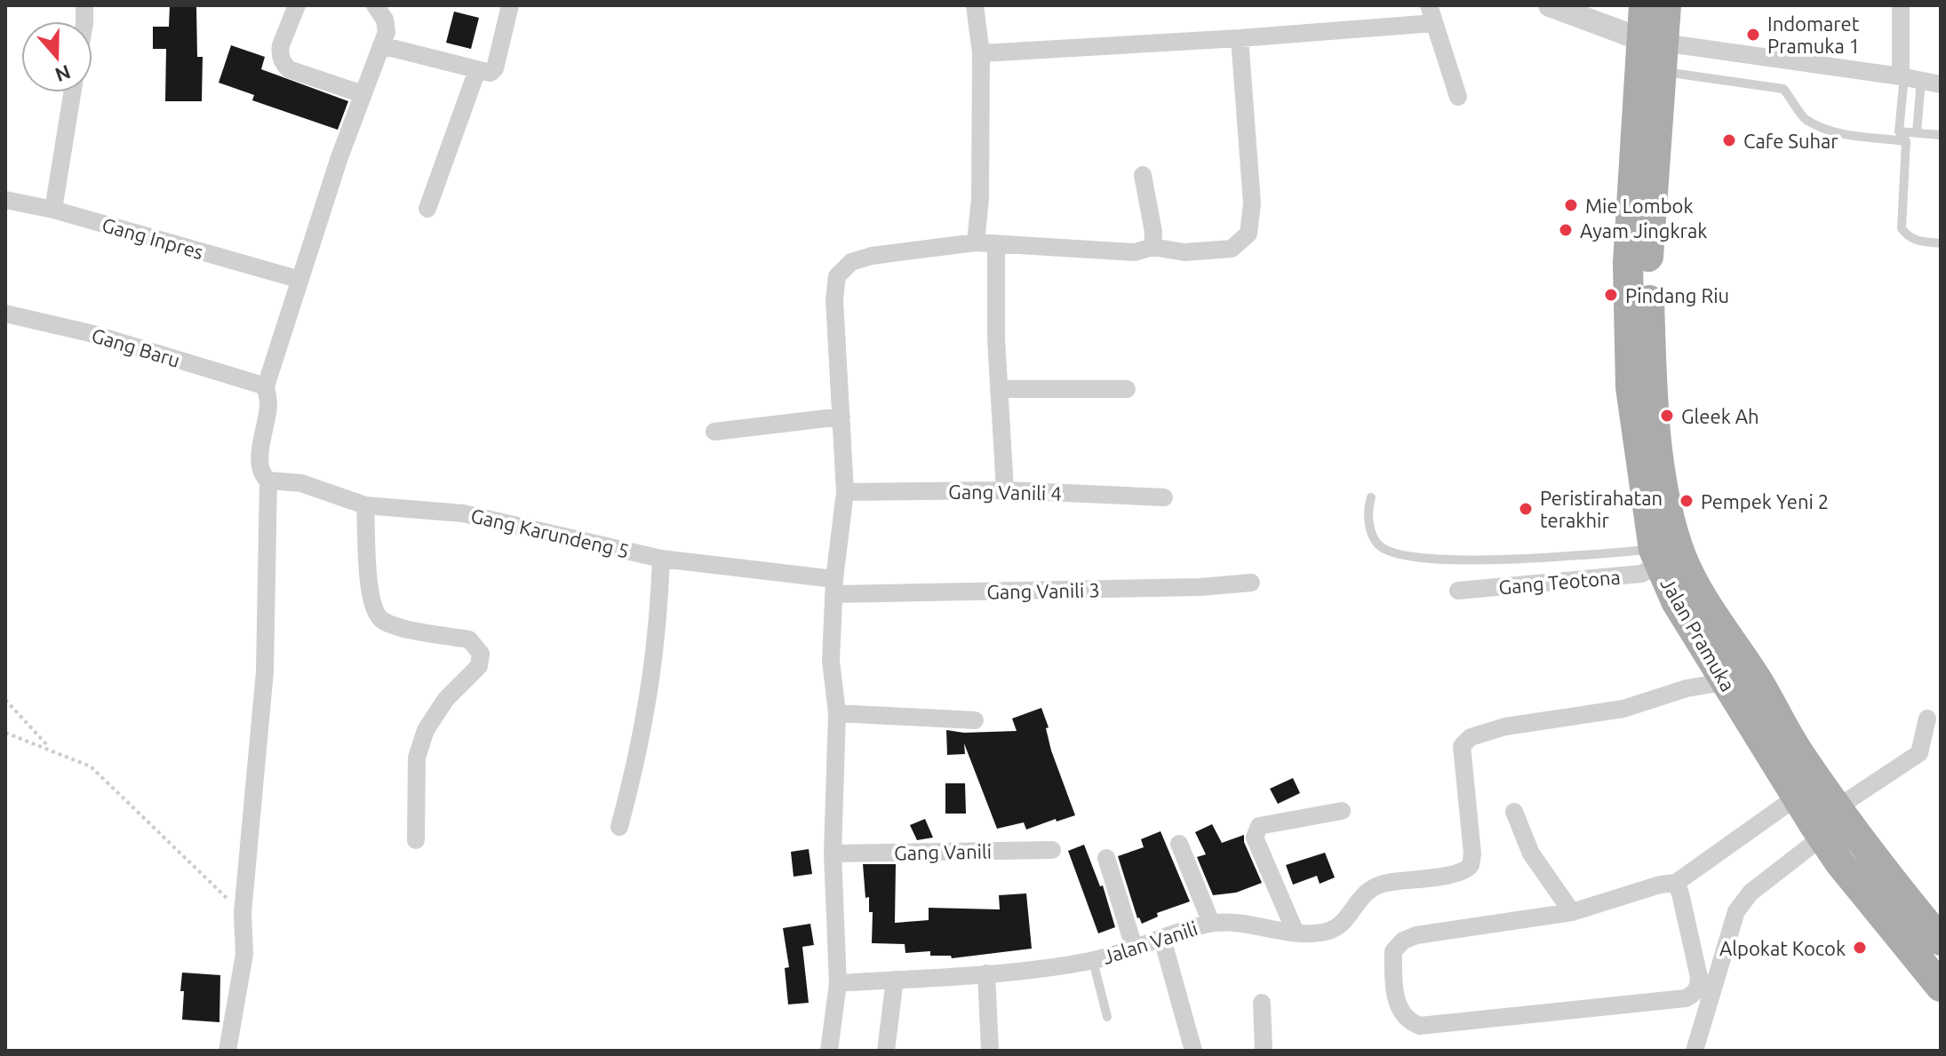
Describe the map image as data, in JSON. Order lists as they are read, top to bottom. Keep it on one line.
{"streets":{"main road":["Jalan Pramuka"],"street":["Gang Inpres","Gang Baru","Gang Vanili 4","Gang Karundeng 5","Gang Teotona","Gang Vanili 3","Gang Vanili","Jalan Vanili"]},"crossings":[["Gang Karundeng 5","Gang Vanili 3"],["Gang Teotona","Jalan Pramuka"],["Jalan Pramuka","Jalan Vanili"]],"places":["Indomaret Pramuka 1","Cafe Suhar","Mie Lombok","Ayam Jingkrak","Pindang Riu","Gleek Ah","Pempek Yeni 2","Peristirahatan terakhir","Alpokat Kocok"],"north":"bottom"}
